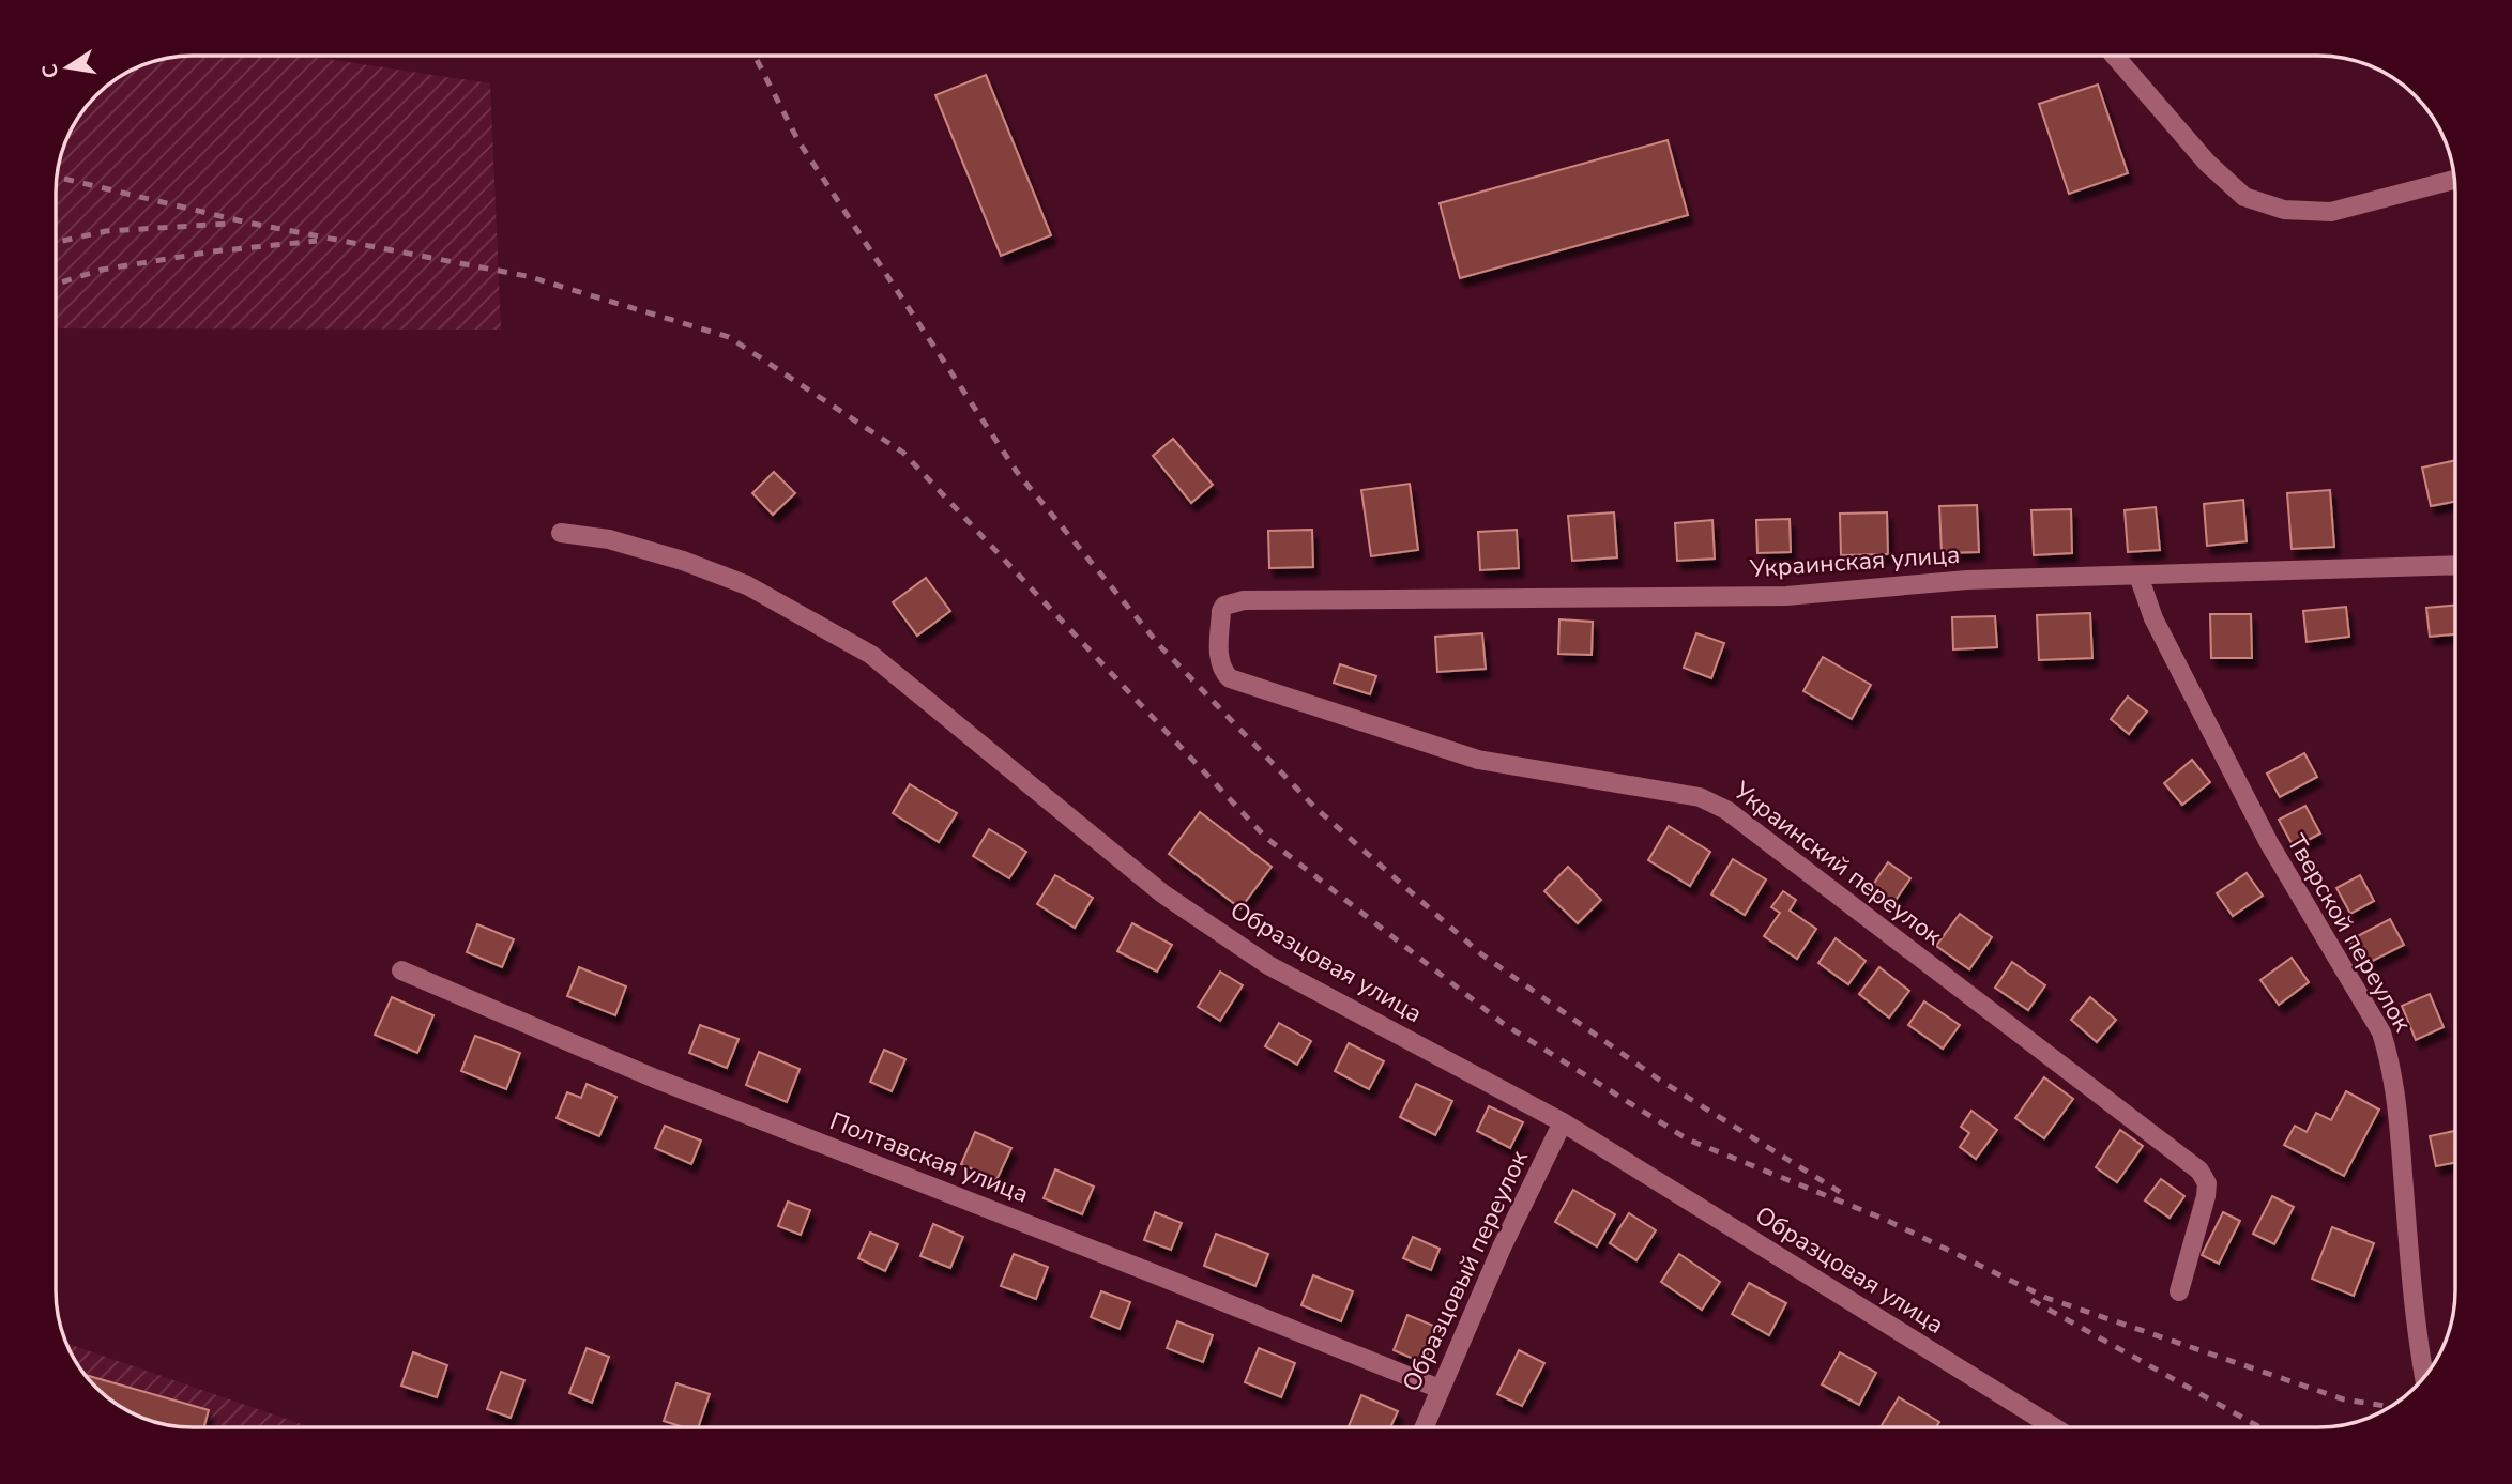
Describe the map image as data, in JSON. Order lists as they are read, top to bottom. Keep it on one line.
{"streets":{"street":["Украинская улица","Украинский переулок","Тверской переулок","Образцовая улица","Полтавская улица","Образцовый переулок"]},"crossings":[["Украинская улица","Украинский переулок"],["Украинская улица","Тверской переулок"],["Образцовая улица","Образцовый переулок"],["Полтавская улица","Образцовый переулок"]],"north":"left"}
